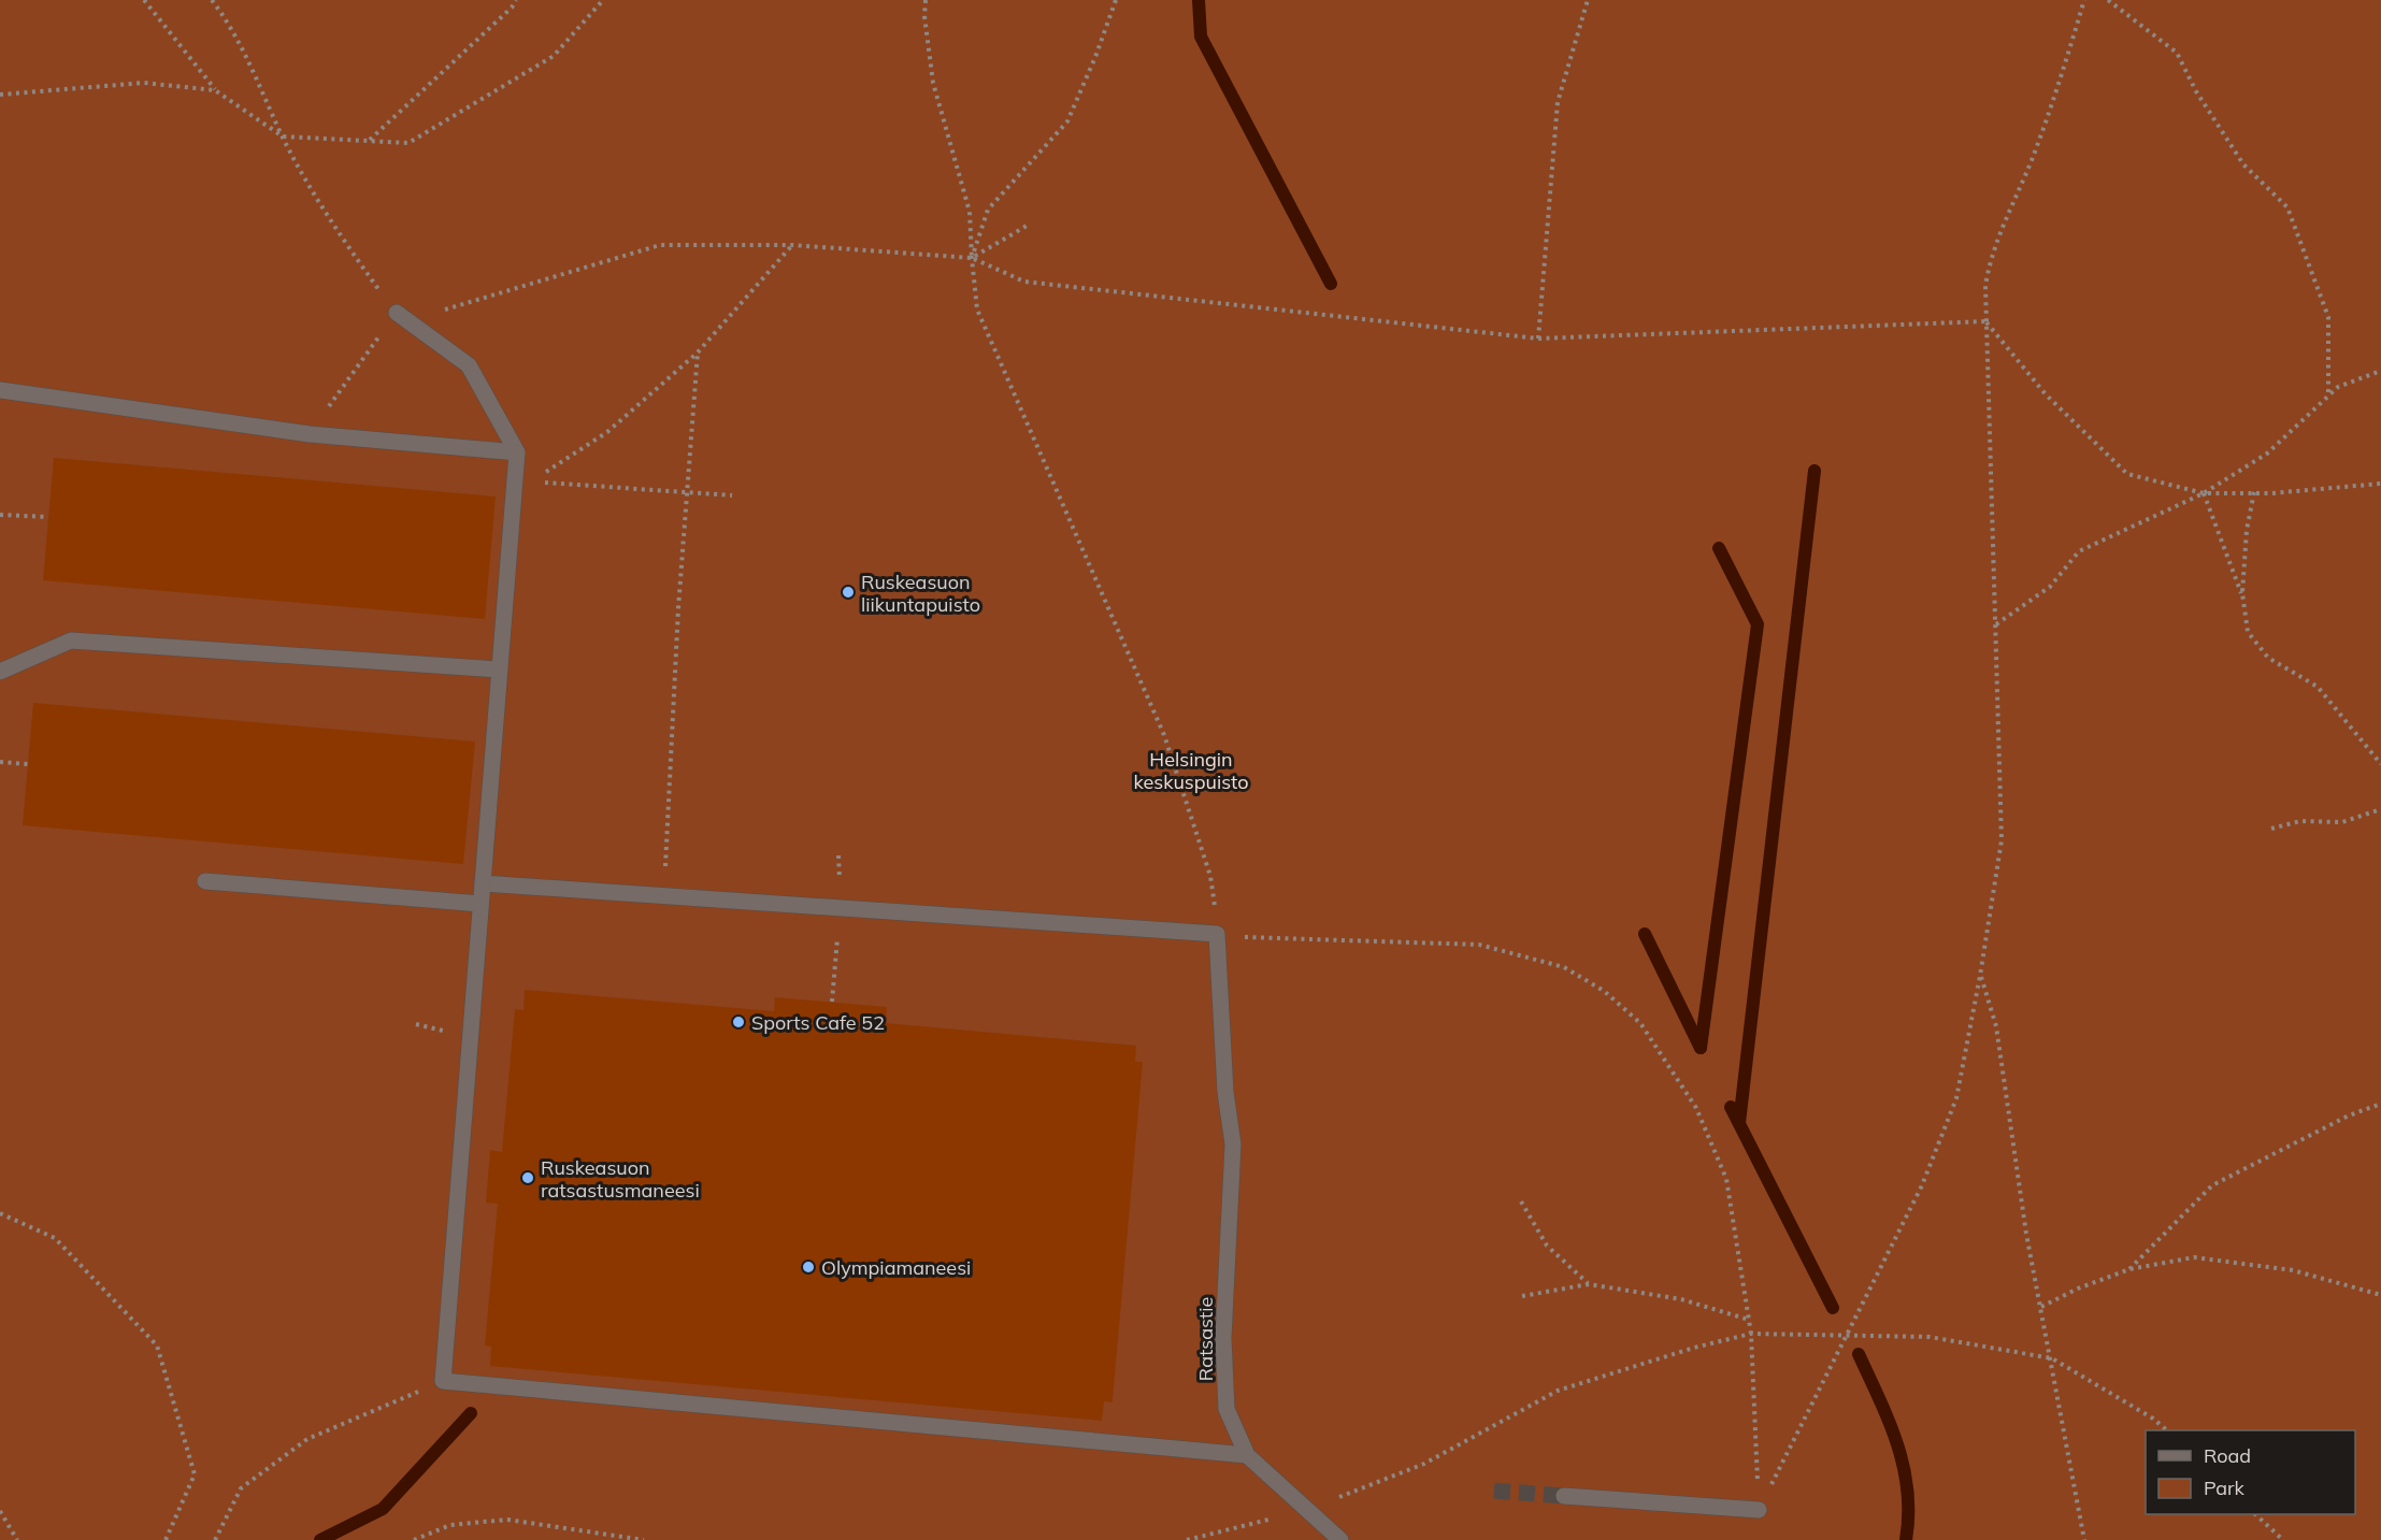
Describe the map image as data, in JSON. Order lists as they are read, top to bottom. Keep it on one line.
{"streets":{"street":["Ratsastie"]},"parks":["Helsingin keskuspuisto"],"places":["Ruskeasuon liikuntapuisto","Sports Cafe 52","Ruskeasuon ratsastusmaneesi","Olympiamaneesi"],"legend":["Road","Park"]}
